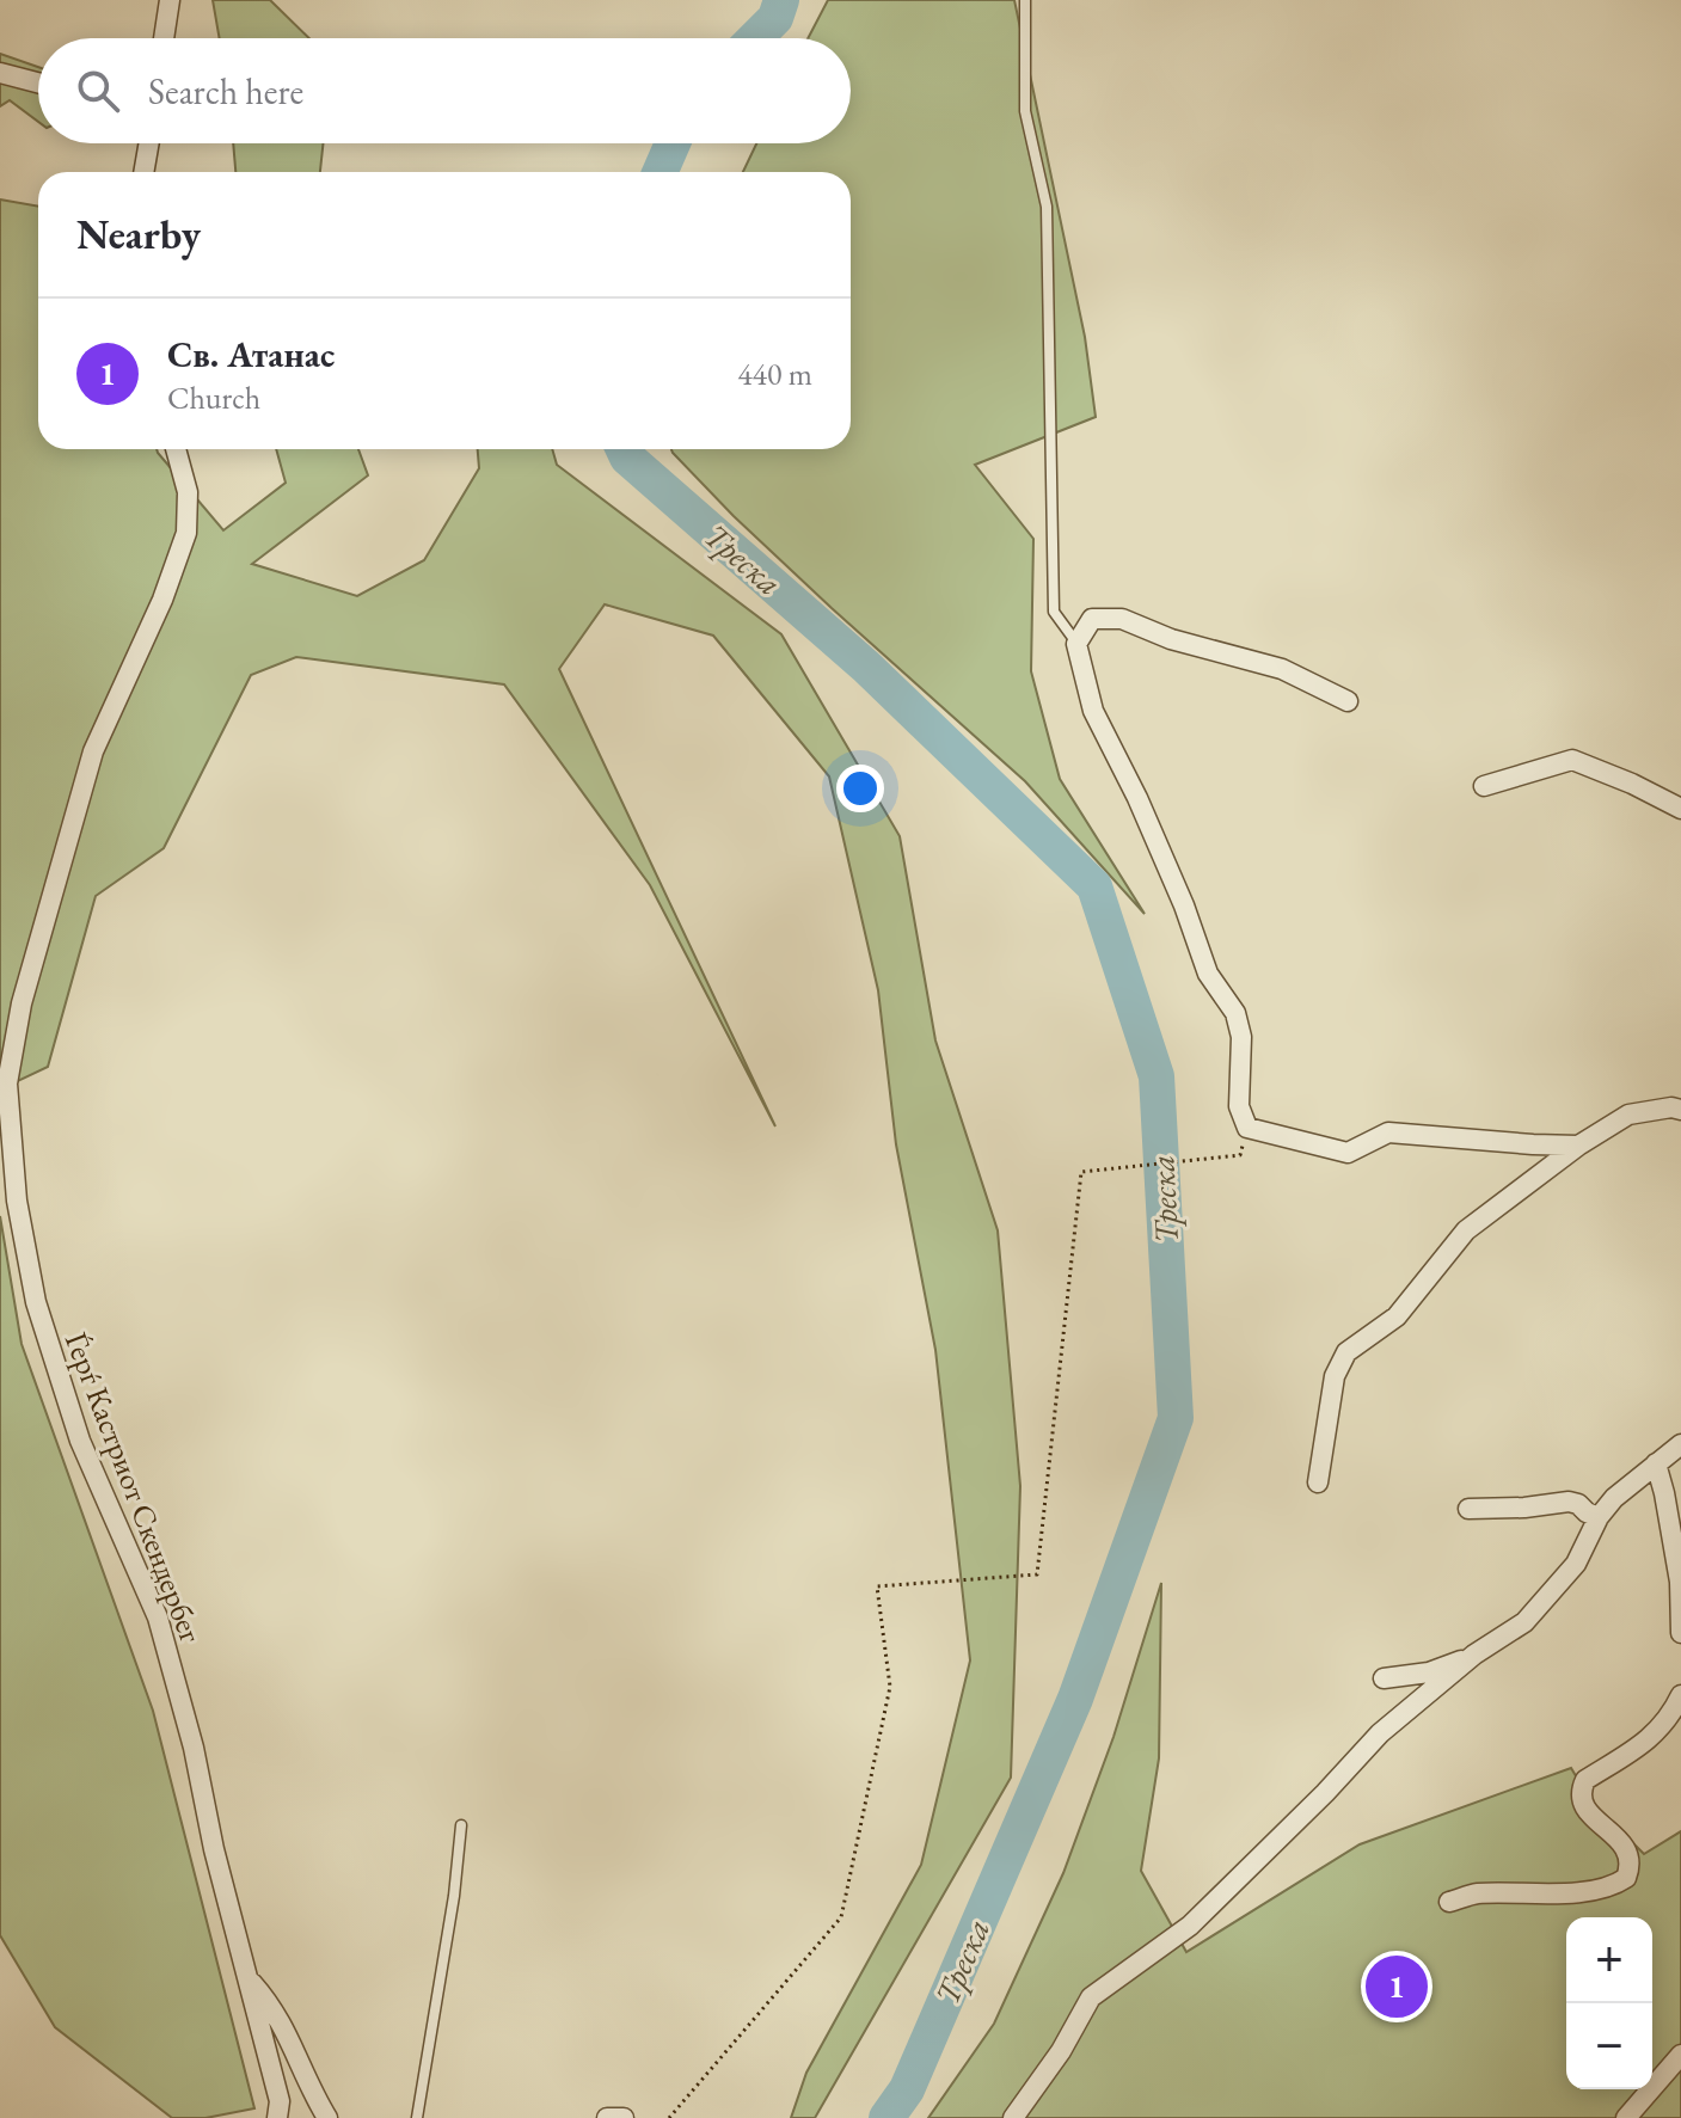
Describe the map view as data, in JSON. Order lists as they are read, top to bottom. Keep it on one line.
{"streets":{"street":["Ѓерѓ Кастриот Скендербег"]},"water":["Треска"],"page":{"search":"Search here","heading":"Nearby","list":[{"mark":"1","name":"Св. Атанас","note":"Church","value":"440 m"}],"map_buttons":["+","−"],"pins":"1"}}
